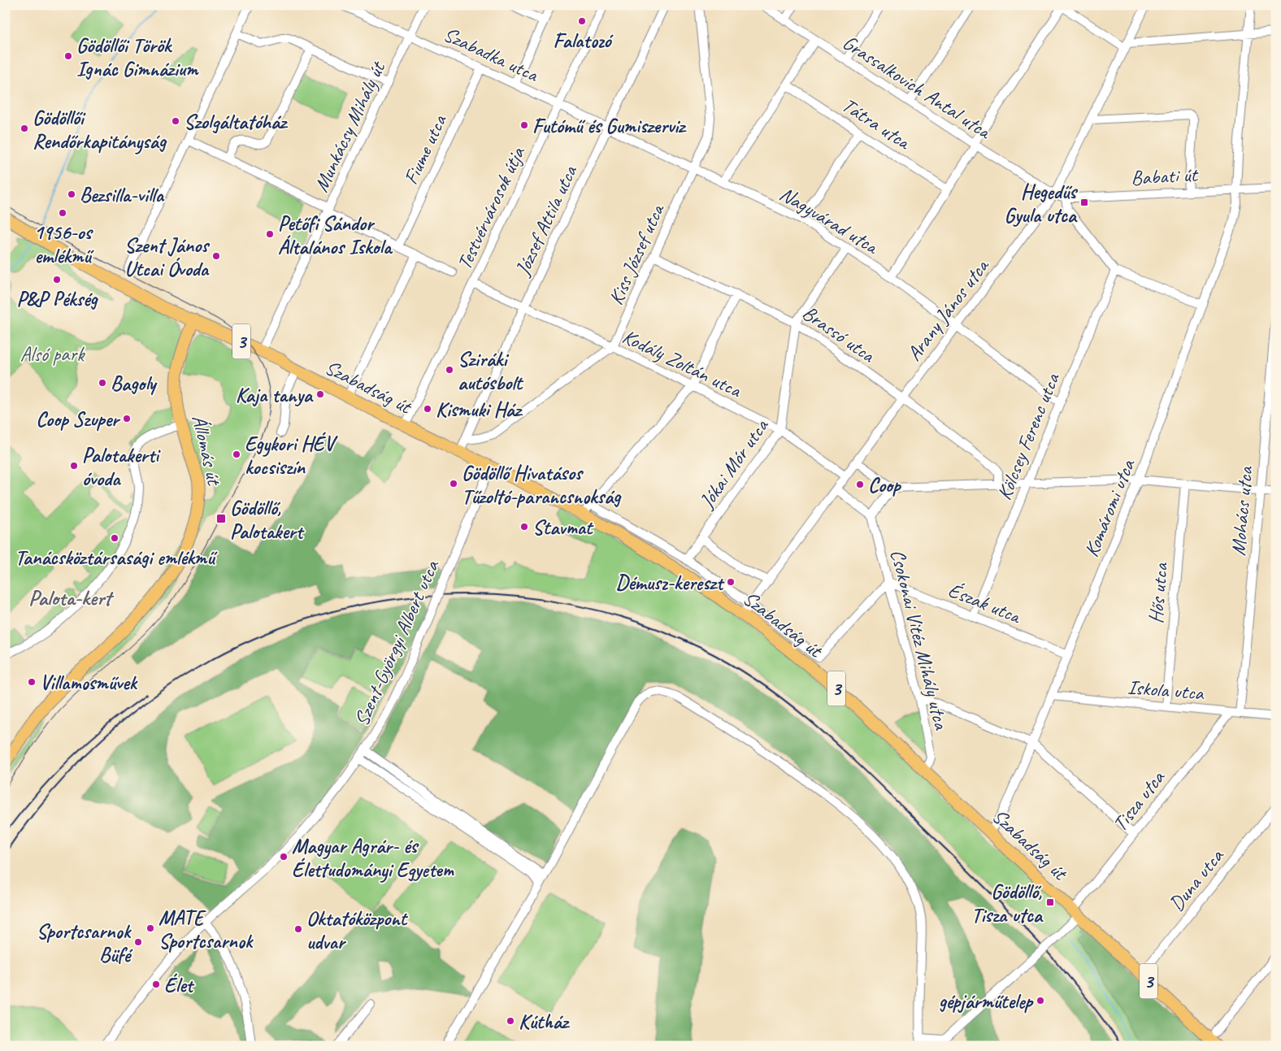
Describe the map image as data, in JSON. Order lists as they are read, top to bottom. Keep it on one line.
{"streets":{"main road":["3","Szabadság út","Állomás út"],"street":["Szabadka utca","Grassalkovich Antal utca","Tátra utca","Munkácsy Mihály út","Fiume utca","Babati út","Testvérvárosok útja","Nagyvárad utca","József Attila utca","Kiss József utca","Arany János utca","Brassó utca","Kodály Zoltán utca","Kölcsey Ferenc utca","Jókai Mór utca","Komáromi utca","Mohács utca","Hős utca","Észak utca","Csokonai Vitéz Mihály utca","Szent-Györgyi Albert utca","Iskola utca","Tisza utca","Duna utca"]},"crossings":[["Szabadka utca","Munkácsy Mihály út"],["Szabadka utca","Fiume utca"],["Szabadka utca","Testvérvárosok útja"],["Szabadka utca","Nagyvárad utca"],["Grassalkovich Antal utca","Babati út"],["Grassalkovich Antal utca","Arany János utca"],["Munkácsy Mihály út","Szabadság út"],["Babati út","Arany János utca"],["Babati út","Komáromi utca"],["Testvérvárosok útja","Nagyvárad utca"],["Testvérvárosok útja","Kodály Zoltán utca"],["Testvérvárosok útja","Szabadság út"],["Nagyvárad utca","József Attila utca"],["Nagyvárad utca","Kiss József utca"],["Nagyvárad utca","Arany János utca"],["Nagyvárad utca","Kölcsey Ferenc utca"],["Nagyvárad utca","Jókai Mór utca"],["József Attila utca","Kiss József utca"],["József Attila utca","Kodály Zoltán utca"],["József Attila utca","Szabadság út"],["Kiss József utca","Brassó utca"],["Kiss József utca","Kodály Zoltán utca"],["Arany János utca","Brassó utca"],["Arany János utca","Kodály Zoltán utca"],["Arany János utca","Szabadság út"],["Brassó utca","Jókai Mór utca"],["Kodály Zoltán utca","Jókai Mór utca"],["Szabadság út","Állomás út"],["Szabadság út","Jókai Mór utca"],["Szabadság út","Komáromi utca"],["Szabadság út","Észak utca"],["Szabadság út","Csokonai Vitéz Mihály utca"],["Szabadság út","Szent-Györgyi Albert utca"],["Szabadság út","Tisza utca"],["Szabadság út","Duna utca"],["Kölcsey Ferenc utca","Észak utca"],["Komáromi utca","Észak utca"],["Komáromi utca","Iskola utca"],["Mohács utca","Iskola utca"],["Hős utca","Iskola utca"],["Észak utca","Csokonai Vitéz Mihály utca"],["Iskola utca","Tisza utca"]],"districts":["Palota-kert"],"parks":["Alsó park"],"places":{"other":["Falatozó","Gödöllői Török Ignác Gimnázium","Szolgáltatóház","Futómű és Gumiszerviz","Gödöllői Rendőrkapitányság","Bezsilla-villa","1956-os emlékmű","Petőfi Sándor Általános Iskola","Szent János Utcai Óvoda","P&P Pékség","Sziráki autósbolt","Bagoly","Kaja tanya","Kismuki Ház","Coop Szuper","Egykori HÉV kocsiszín","Palotakerti óvoda","Gödöllő Hivatásos Tűzoltó-parancsnokság","Coop","Stavmat","Tanácsköztársasági emlékmű","Démusz-kereszt","Villamosművek","Magyar Agrár- és Élettudományi Egyetem","MATE Sportcsarnok","Oktatóközpont udvar","Sportcsarnok Büfé","Élet","gépjárműtelep","Kútház"],"transit":["Hegedűs Gyula utca","Gödöllő, Palotakert","Gödöllő, Tisza utca"]}}
